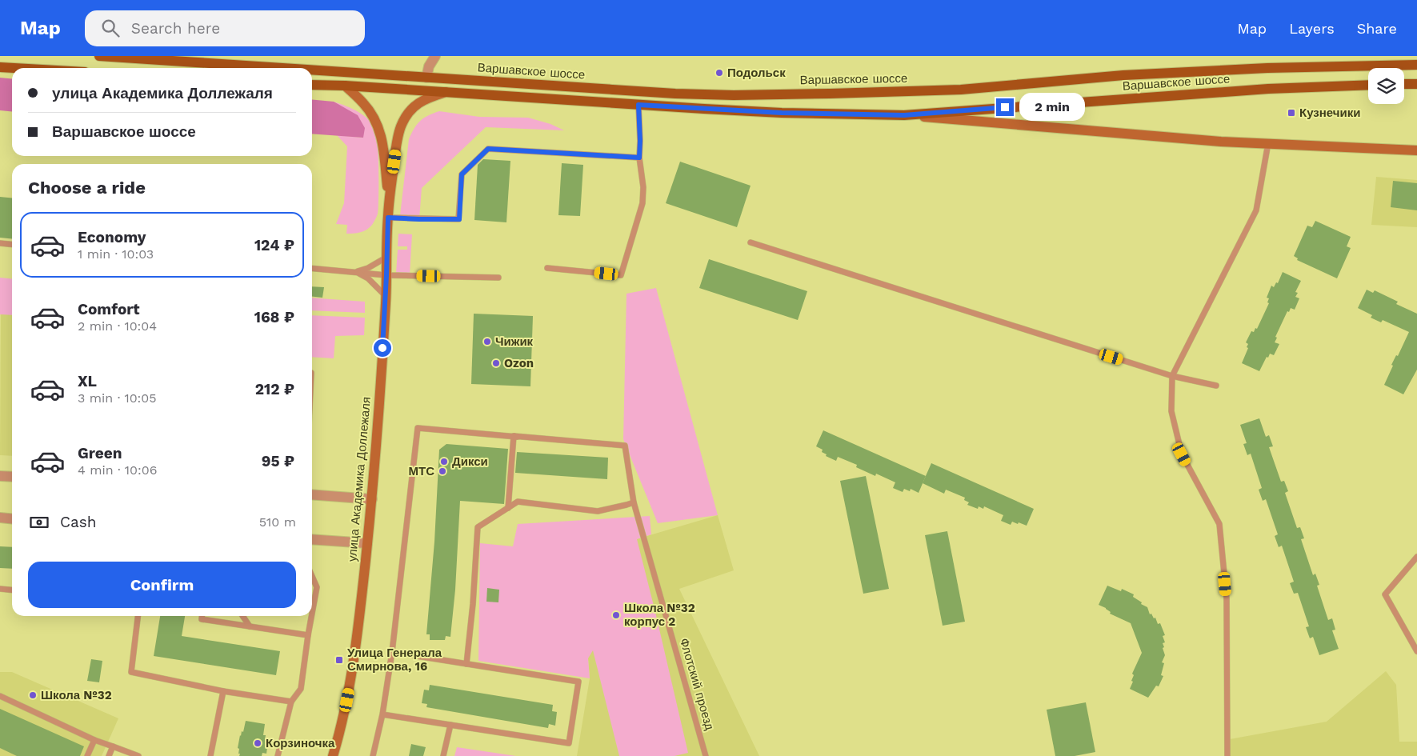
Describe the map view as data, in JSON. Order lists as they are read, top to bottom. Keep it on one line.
{"streets":{"main road":["Варшавское шоссе","улица Академика Доллежаля"],"lane":["Флотский проезд"]},"crossings":[["Варшавское шоссе","улица Академика Доллежаля"]],"places":{"other":["Подольск","Чижик","Ozon","Дикси","МТС","Школа №32 корпус 2","Школа №32","Корзиночка"],"transit":["Кузнечики","Улица Генерала Смирнова, 16"]},"page":{"header":"Map","search":"Search here","nav":["Map","Layers","Share"],"banner":["улица Академика Доллежаля","Варшавское шоссе"],"bubble":"2 min","heading":"Choose a ride","list":[{"name":"Economy","note":"1 min · 10:03","value":"124 ₽"},{"name":"Comfort","note":"2 min · 10:04","value":"168 ₽"},{"name":"XL","note":"3 min · 10:05","value":"212 ₽"},{"name":"Green","note":"4 min · 10:06","value":"95 ₽"}],"pay":["Cash","510 m"],"buttons":"Confirm"}}
